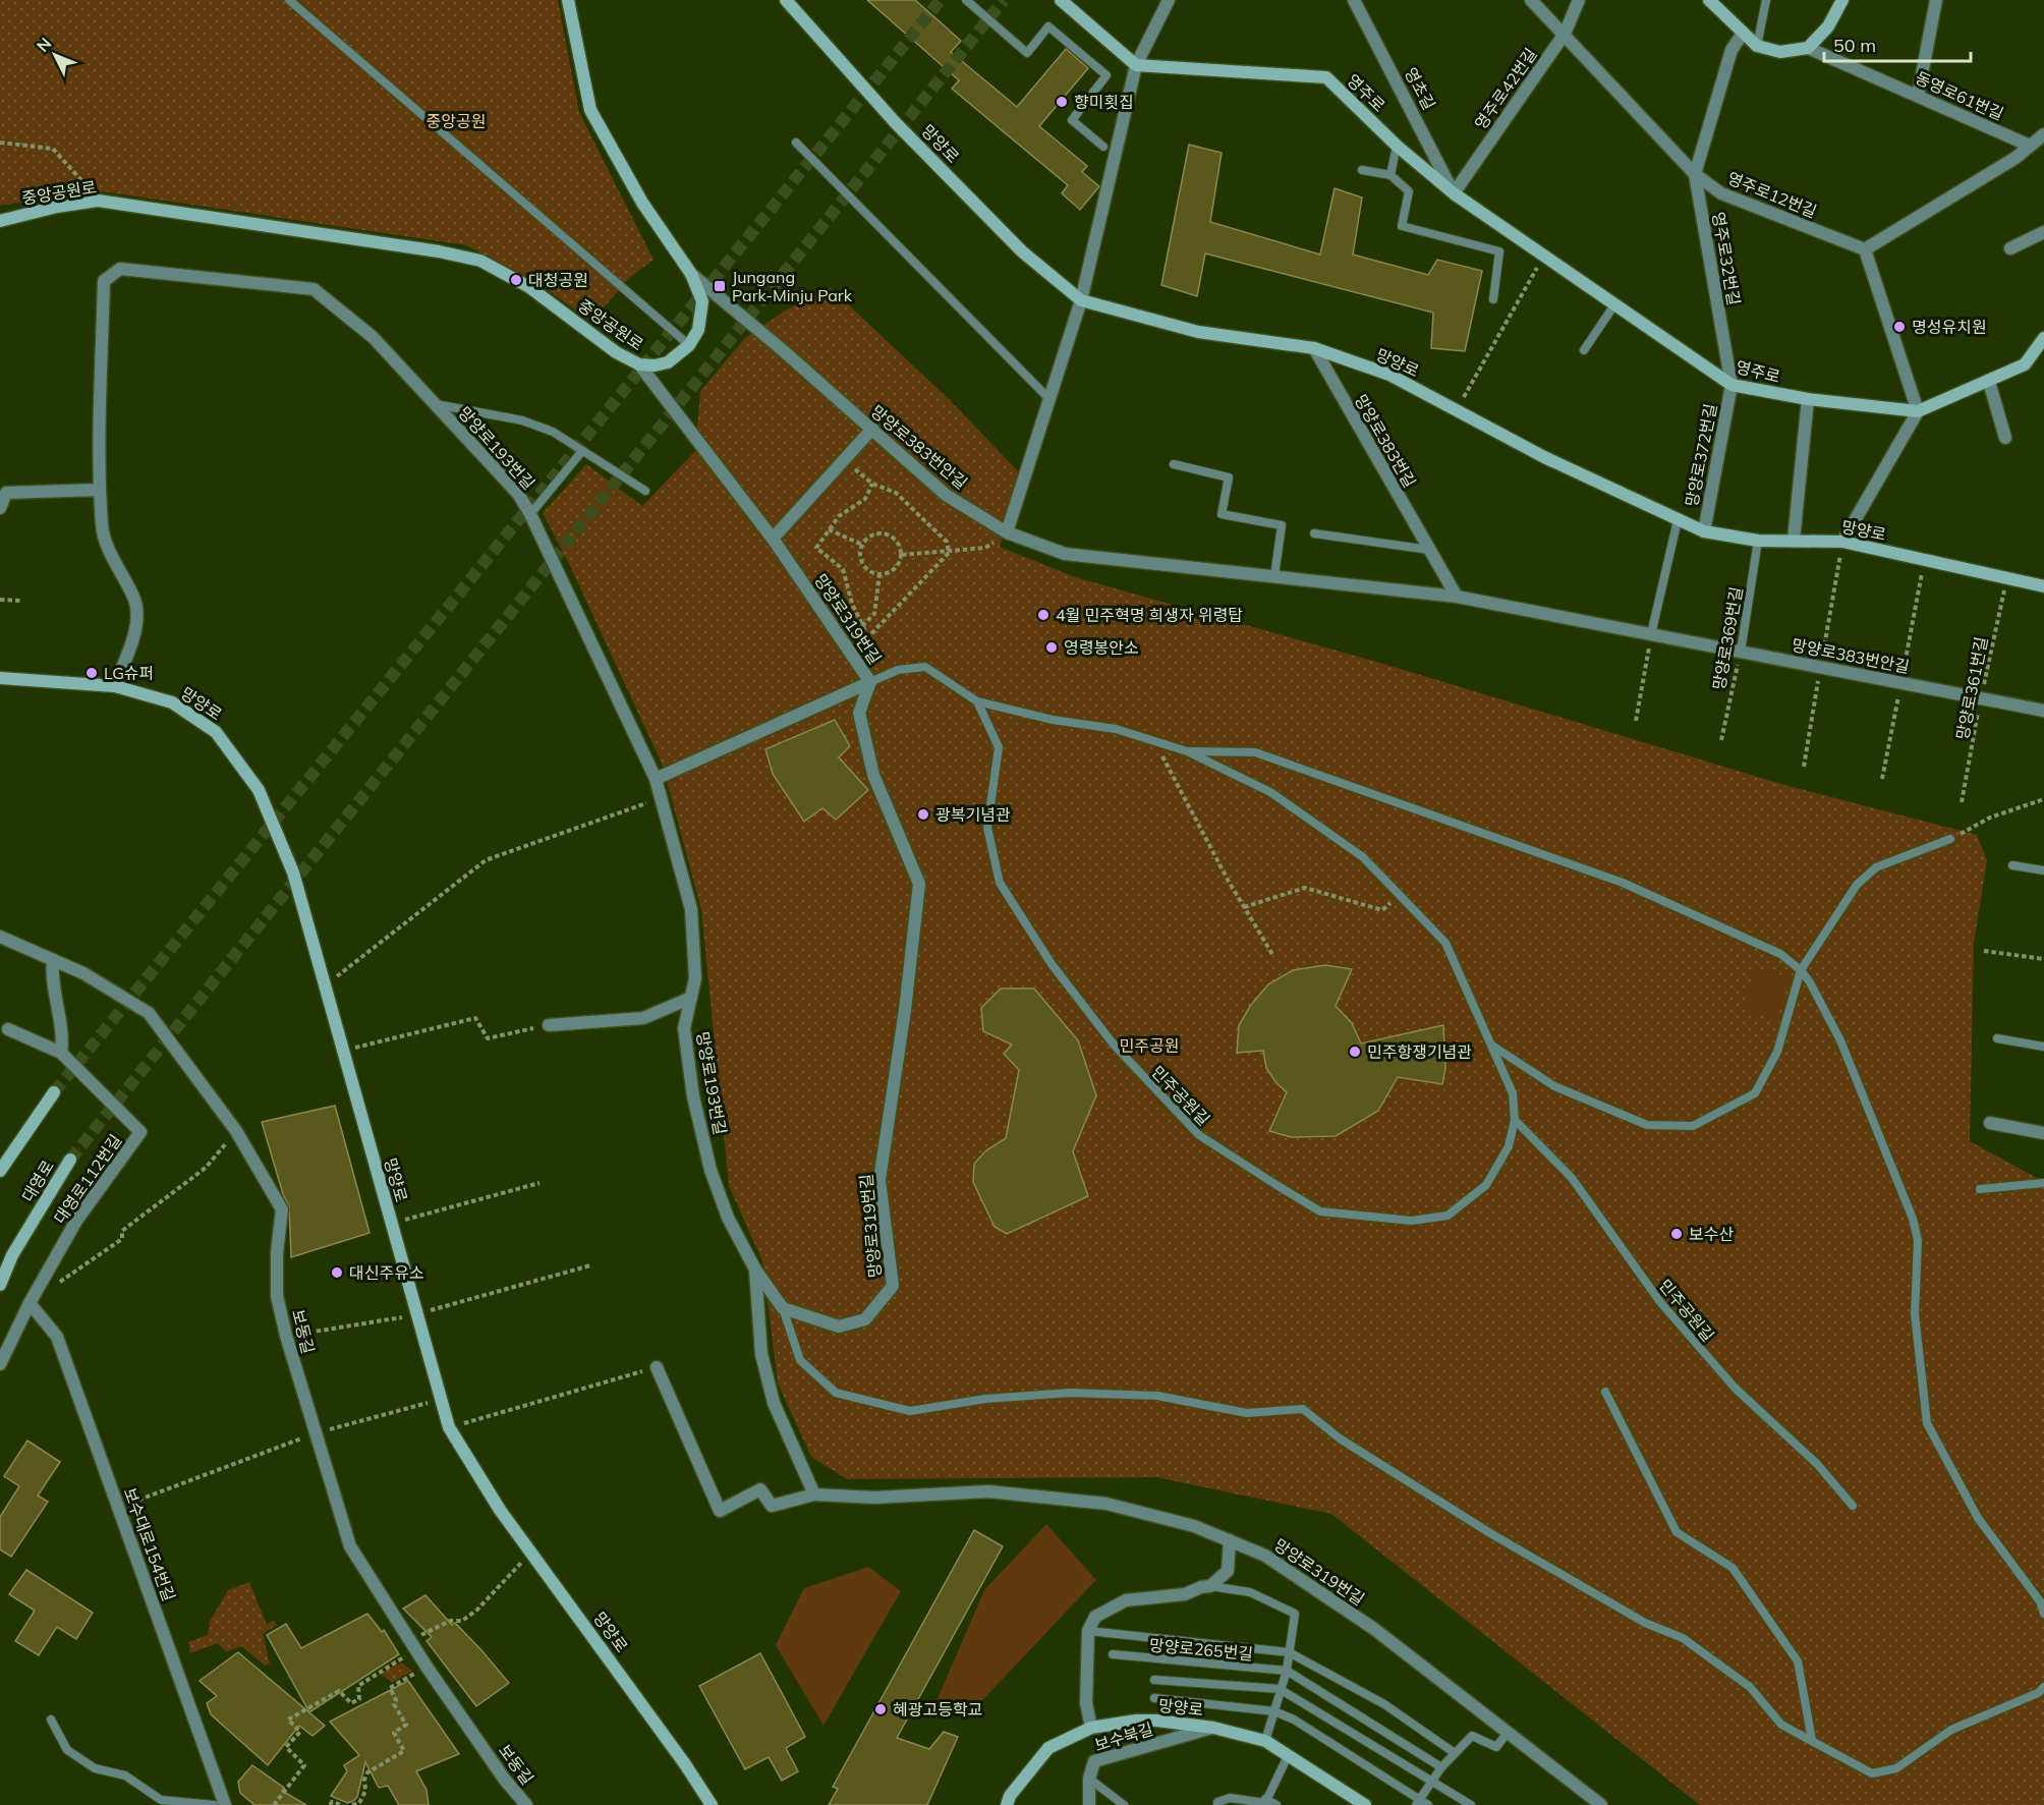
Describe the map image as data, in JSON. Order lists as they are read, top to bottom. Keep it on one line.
{"streets":{"main road":["영주로","망양로","중앙공원로","대영로"],"street":["영초길","영주로42번길","동영로61번길","영주로12번길","영주로32번길","망양로383번길","망양로383번안길","망양로193번길","망양로372번길","망양로319번길","대영로112번길","보동길","보수대로154번길","보수북길"],"lane":["망양로369번길","민주공원길","망양로265번길"],"path":["망양로361번길"]},"crossings":[["영초길","영주로42번길"],["영초길","영주로"],["영주로42번길","영주로"],["영주로42번길","영주로12번길"],["영주로","영주로32번길"],["영주로","망양로372번길"],["망양로","망양로383번길"],["망양로","망양로193번길"],["망양로","망양로372번길"],["망양로","망양로369번길"],["망양로","망양로361번길"],["망양로","보수북길"],["중앙공원로","망양로383번안길"],["중앙공원로","망양로319번길"],["영주로12번길","영주로32번길"],["영주로32번길","망양로372번길"],["망양로383번길","망양로383번안길"],["망양로383번안길","망양로369번길"],["망양로383번안길","망양로361번길"],["망양로319번길","민주공원길"],["대영로112번길","보수대로154번길"]],"parks":["중앙공원","민주공원"],"places":{"other":["향미횟집","대청공원","명성유치원","4월 민주혁명 희생자 위령탑","영령봉안소","LG슈퍼","광복기념관","민주항쟁기념관","보수산","대신주유소","혜광고등학교"],"transit":["Jungang Park-Minju Park"]},"scale_bar":"50 m","north":"top left"}
